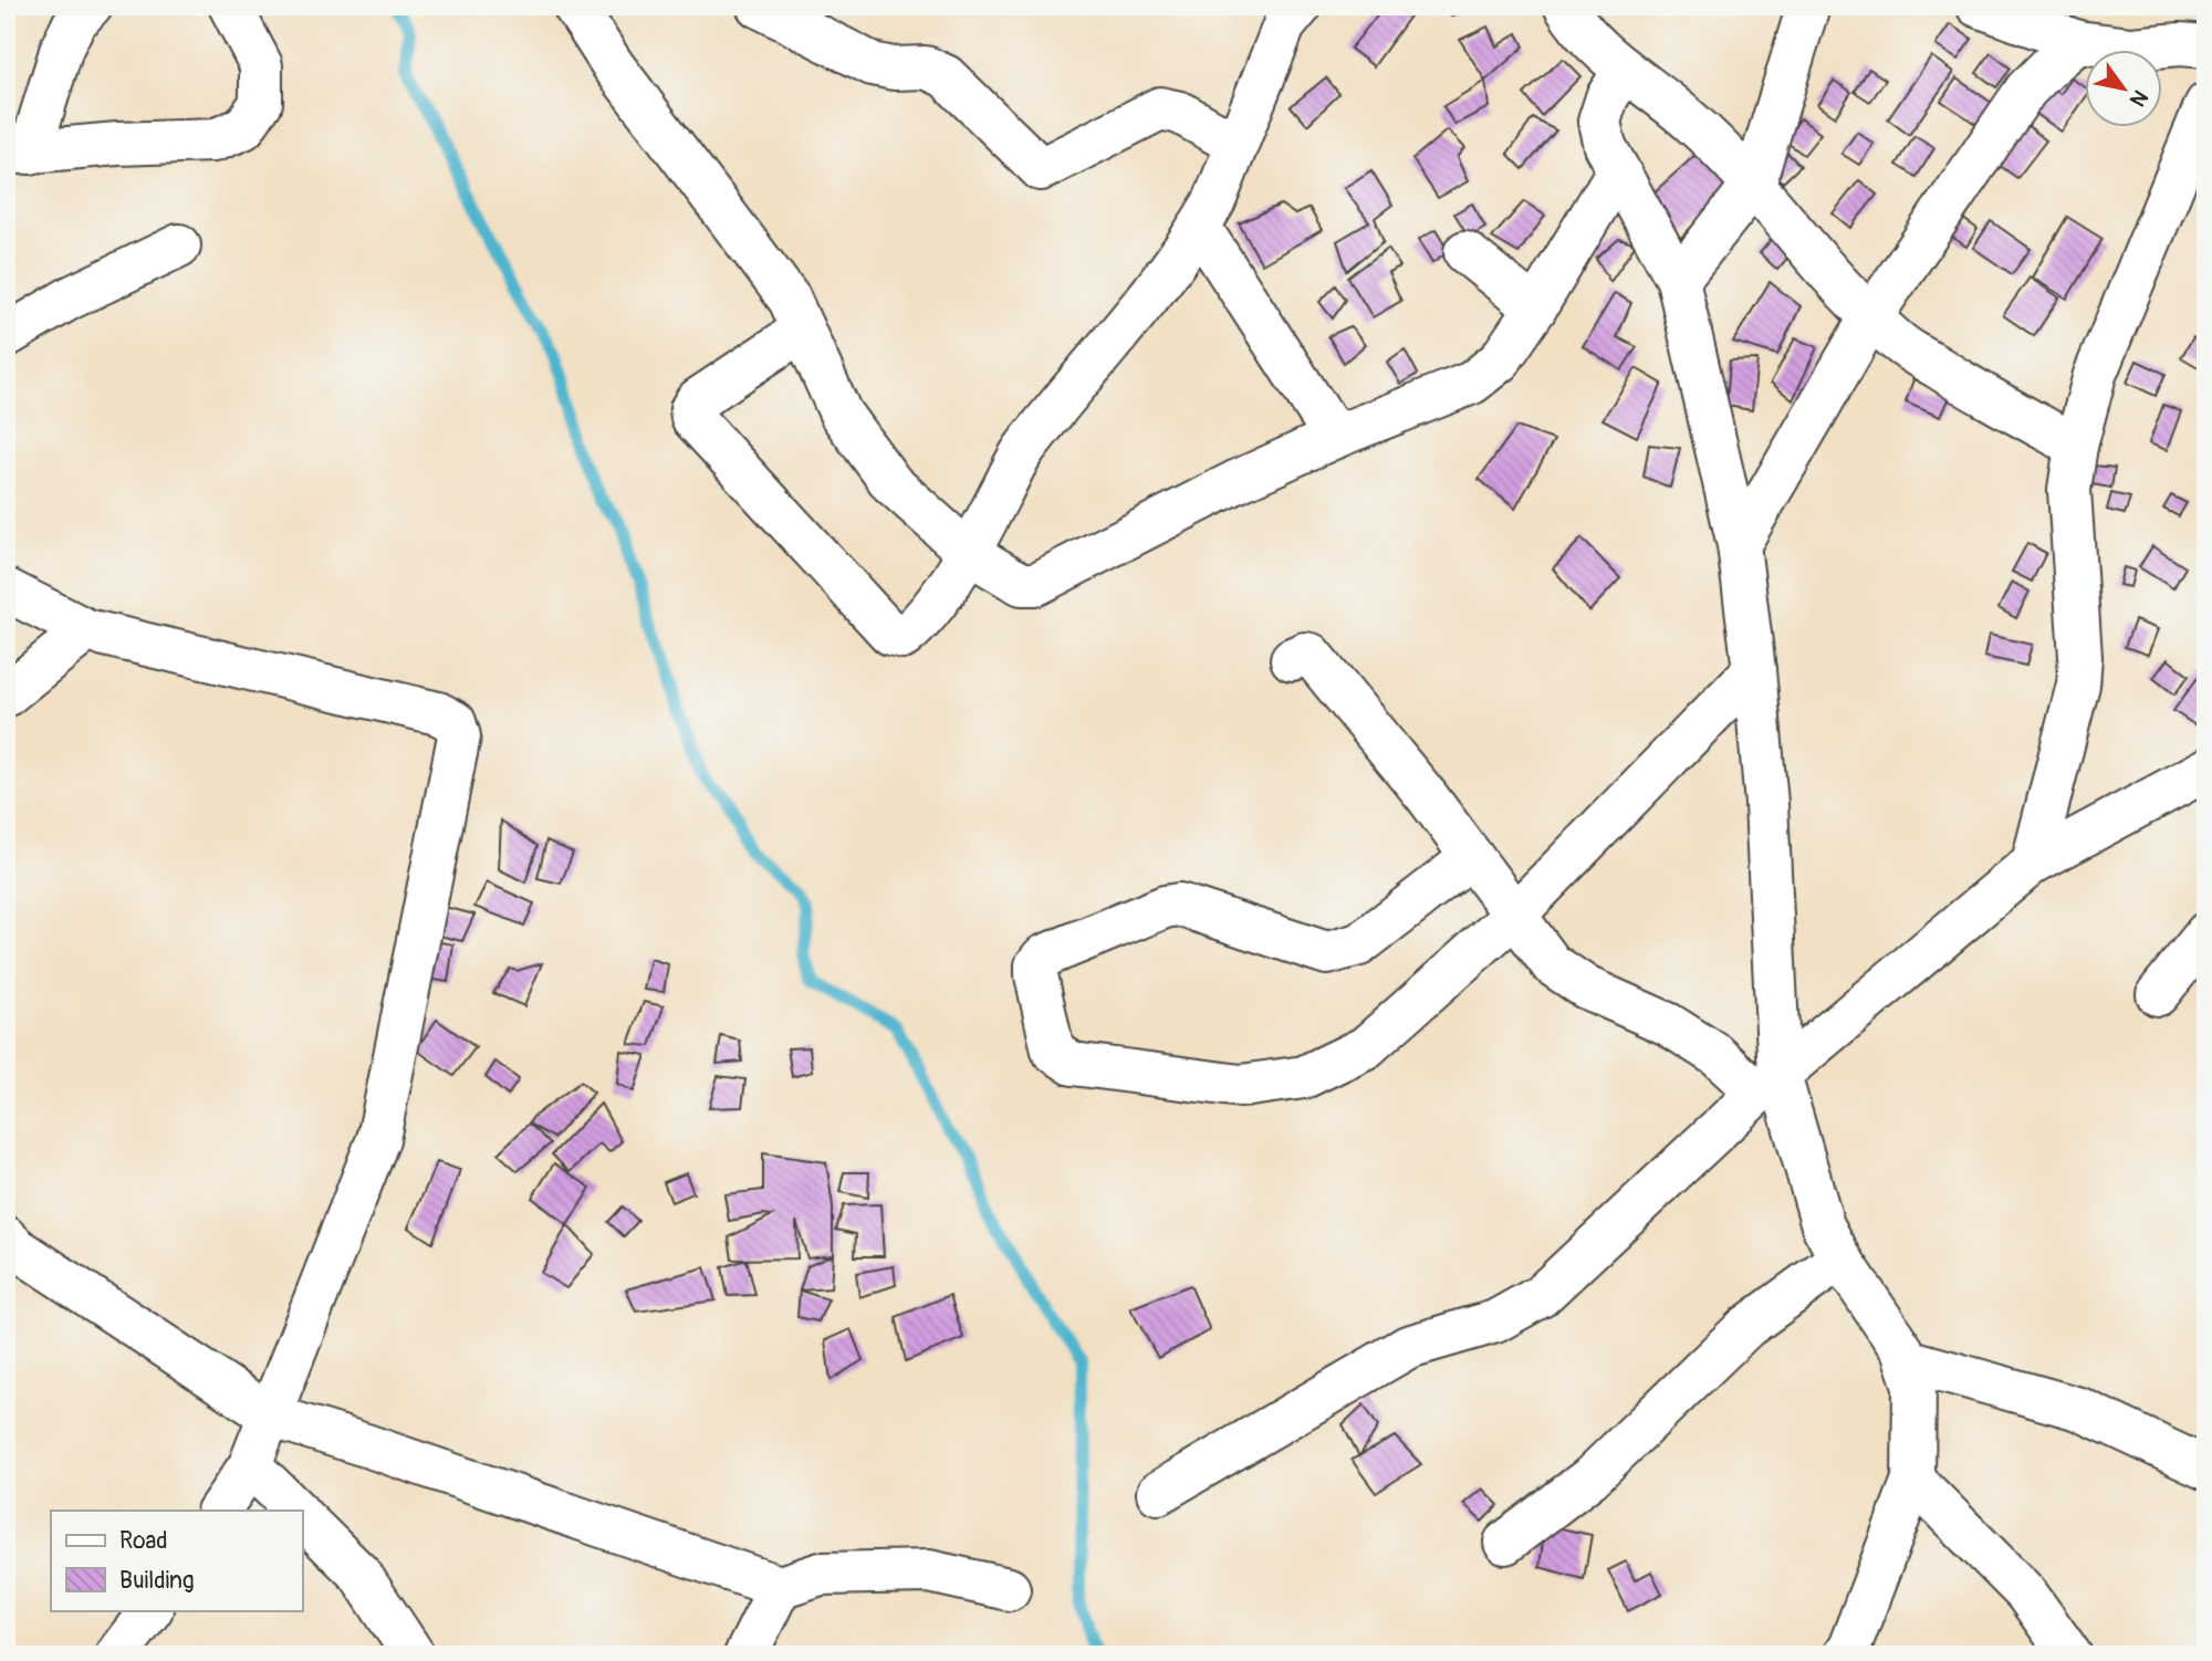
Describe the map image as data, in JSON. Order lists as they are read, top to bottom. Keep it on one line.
{"legend":["Road","Building"],"north":"bottom right"}
